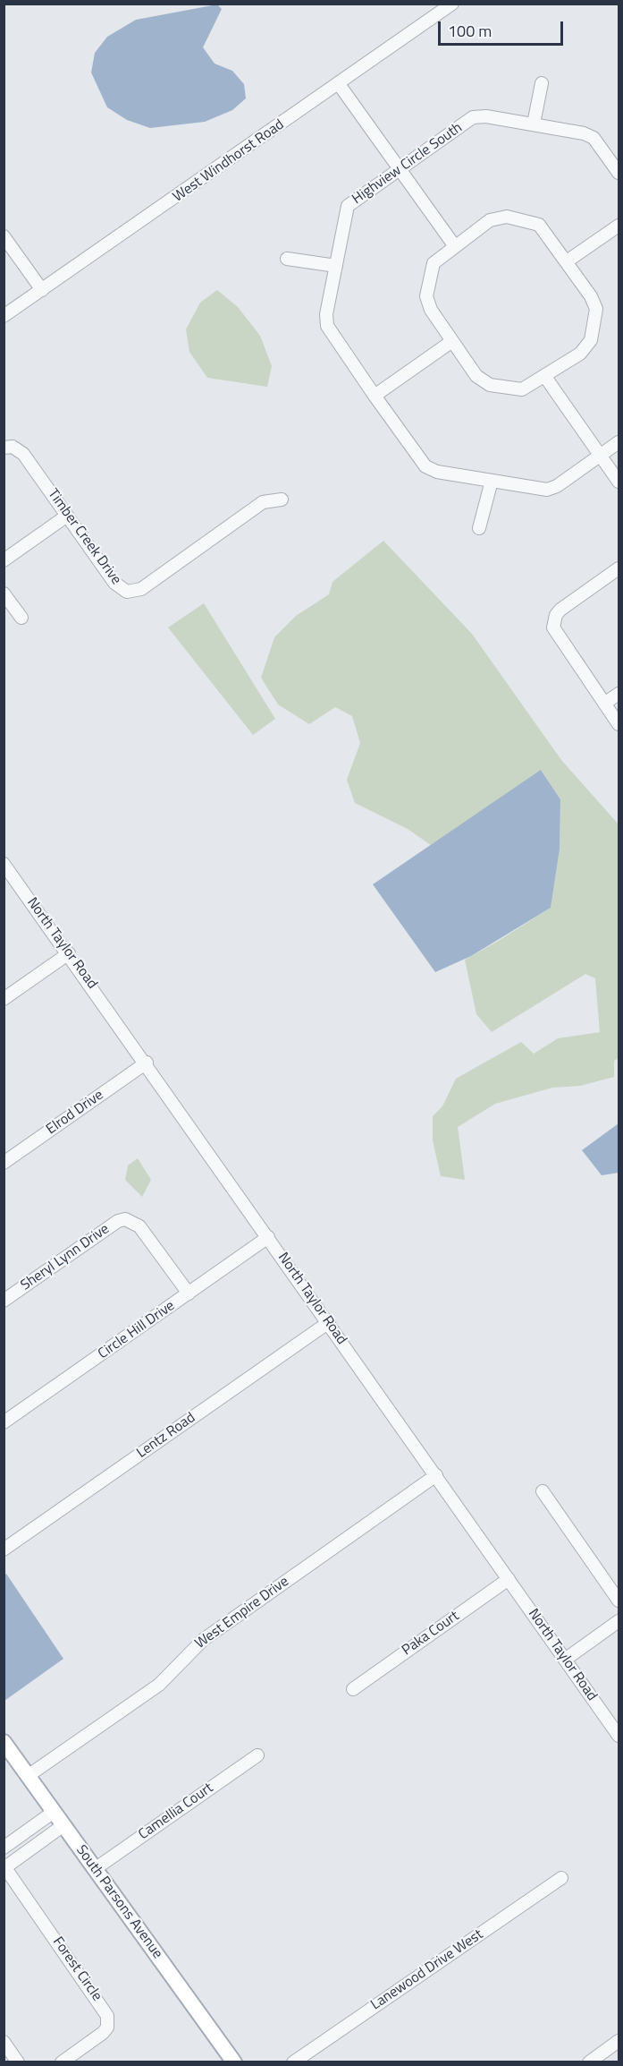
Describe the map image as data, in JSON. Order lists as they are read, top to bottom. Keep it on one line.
{"streets":{"main road":["South Parsons Avenue"],"street":["West Windhorst Road","Highview Circle South","Timber Creek Drive","North Taylor Road","Elrod Drive","Sheryl Lynn Drive","Circle Hill Drive","Lentz Road","West Empire Drive","Paka Court","Camellia Court","Forest Circle","Lanewood Drive West"]},"crossings":[["North Taylor Road","Elrod Drive"],["North Taylor Road","Circle Hill Drive"],["North Taylor Road","Lentz Road"],["North Taylor Road","West Empire Drive"],["North Taylor Road","Paka Court"],["Sheryl Lynn Drive","Circle Hill Drive"],["West Empire Drive","South Parsons Avenue"],["Camellia Court","South Parsons Avenue"],["South Parsons Avenue","Forest Circle"]],"scale_bar":"100 m"}
